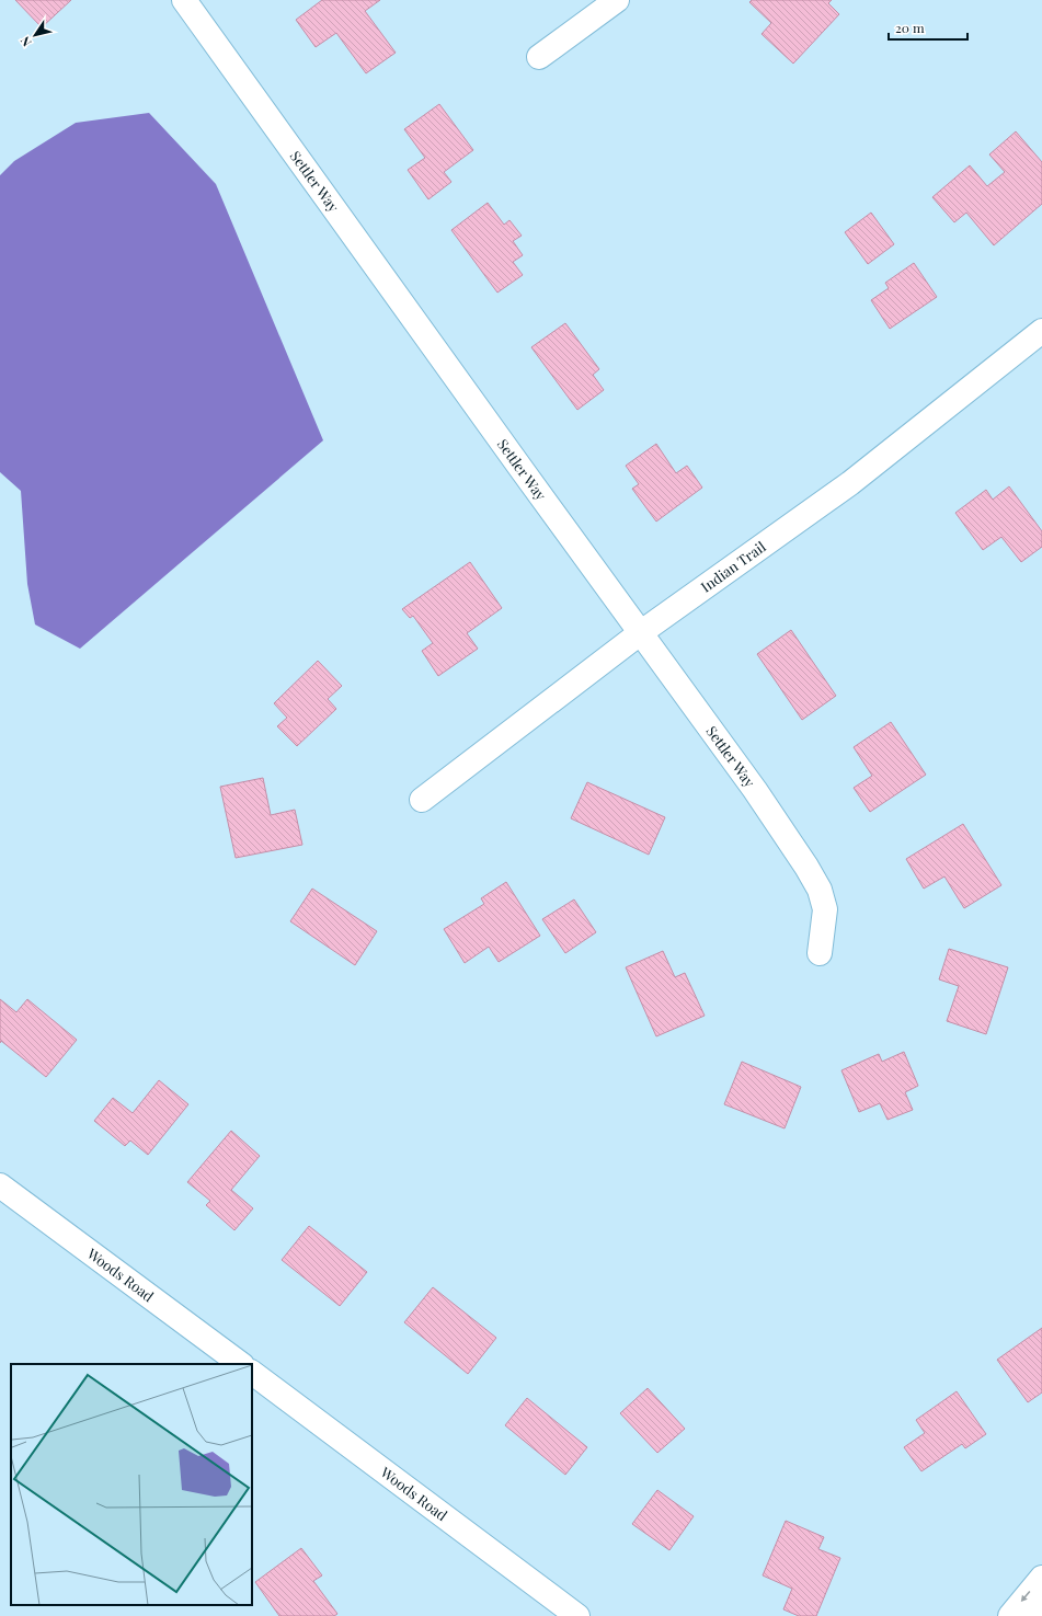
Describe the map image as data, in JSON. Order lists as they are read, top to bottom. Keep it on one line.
{"streets":{"street":["Settler Way","Indian Trail","Woods Road"]},"crossings":[["Settler Way","Indian Trail"]],"scale_bar":"20 m","north":"bottom left"}
